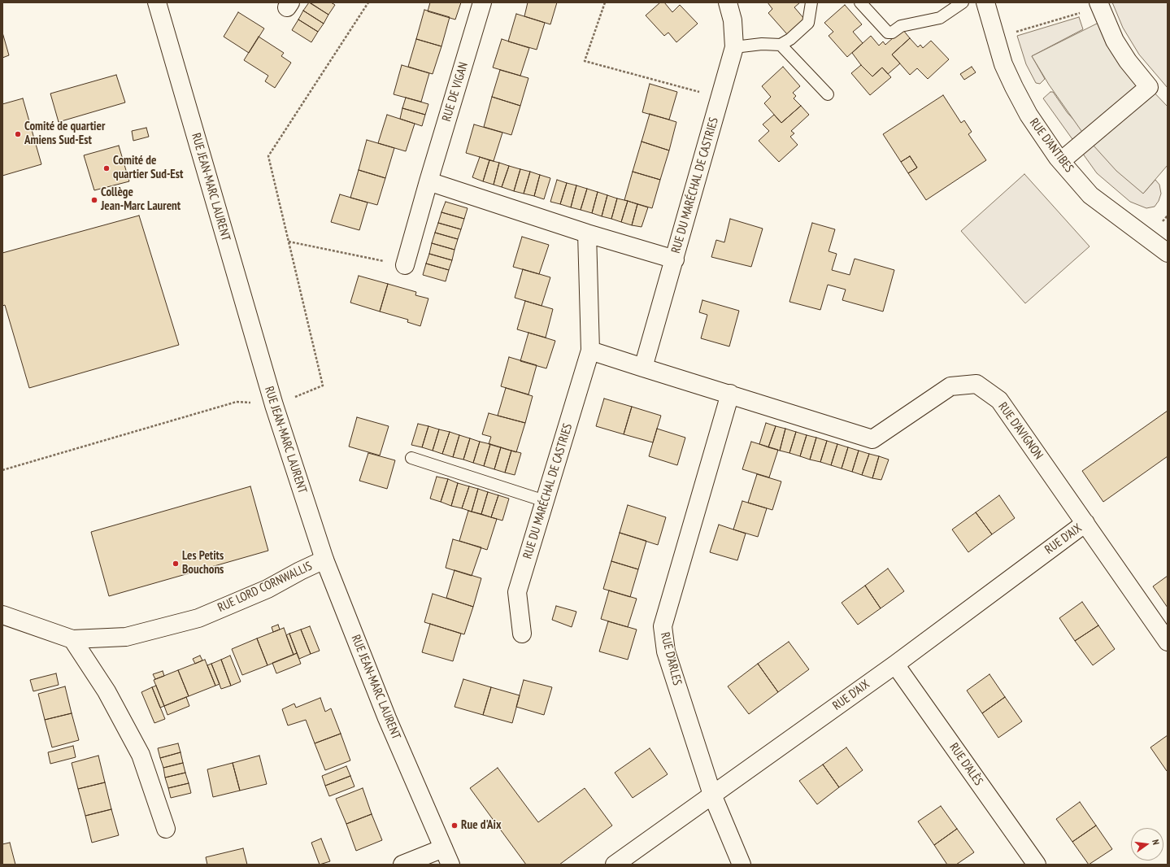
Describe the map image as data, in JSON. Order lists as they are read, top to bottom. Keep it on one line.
{"streets":{"street":["RUE DE VIGAN","RUE D'ANTIBES","RUE DU MARÉCHAL DE CASTRIES","RUE JEAN-MARC LAURENT","RUE D'AVIGNON","RUE D'AIX","RUE LORD CORNWALLIS","RUE D'ARLES","RUE D'ALÈS"]},"crossings":[["RUE JEAN-MARC LAURENT","RUE LORD CORNWALLIS"],["RUE D'AVIGNON","RUE D'AIX"],["RUE D'AVIGNON","RUE D'ARLES"],["RUE D'AIX","RUE D'ARLES"],["RUE D'AIX","RUE D'ALÈS"]],"places":["Comité de quartier Amiens Sud-Est","Comité de quartier Sud-Est","Collège Jean-Marc Laurent","Les Petits Bouchons","Rue d'Aix"],"north":"right"}
